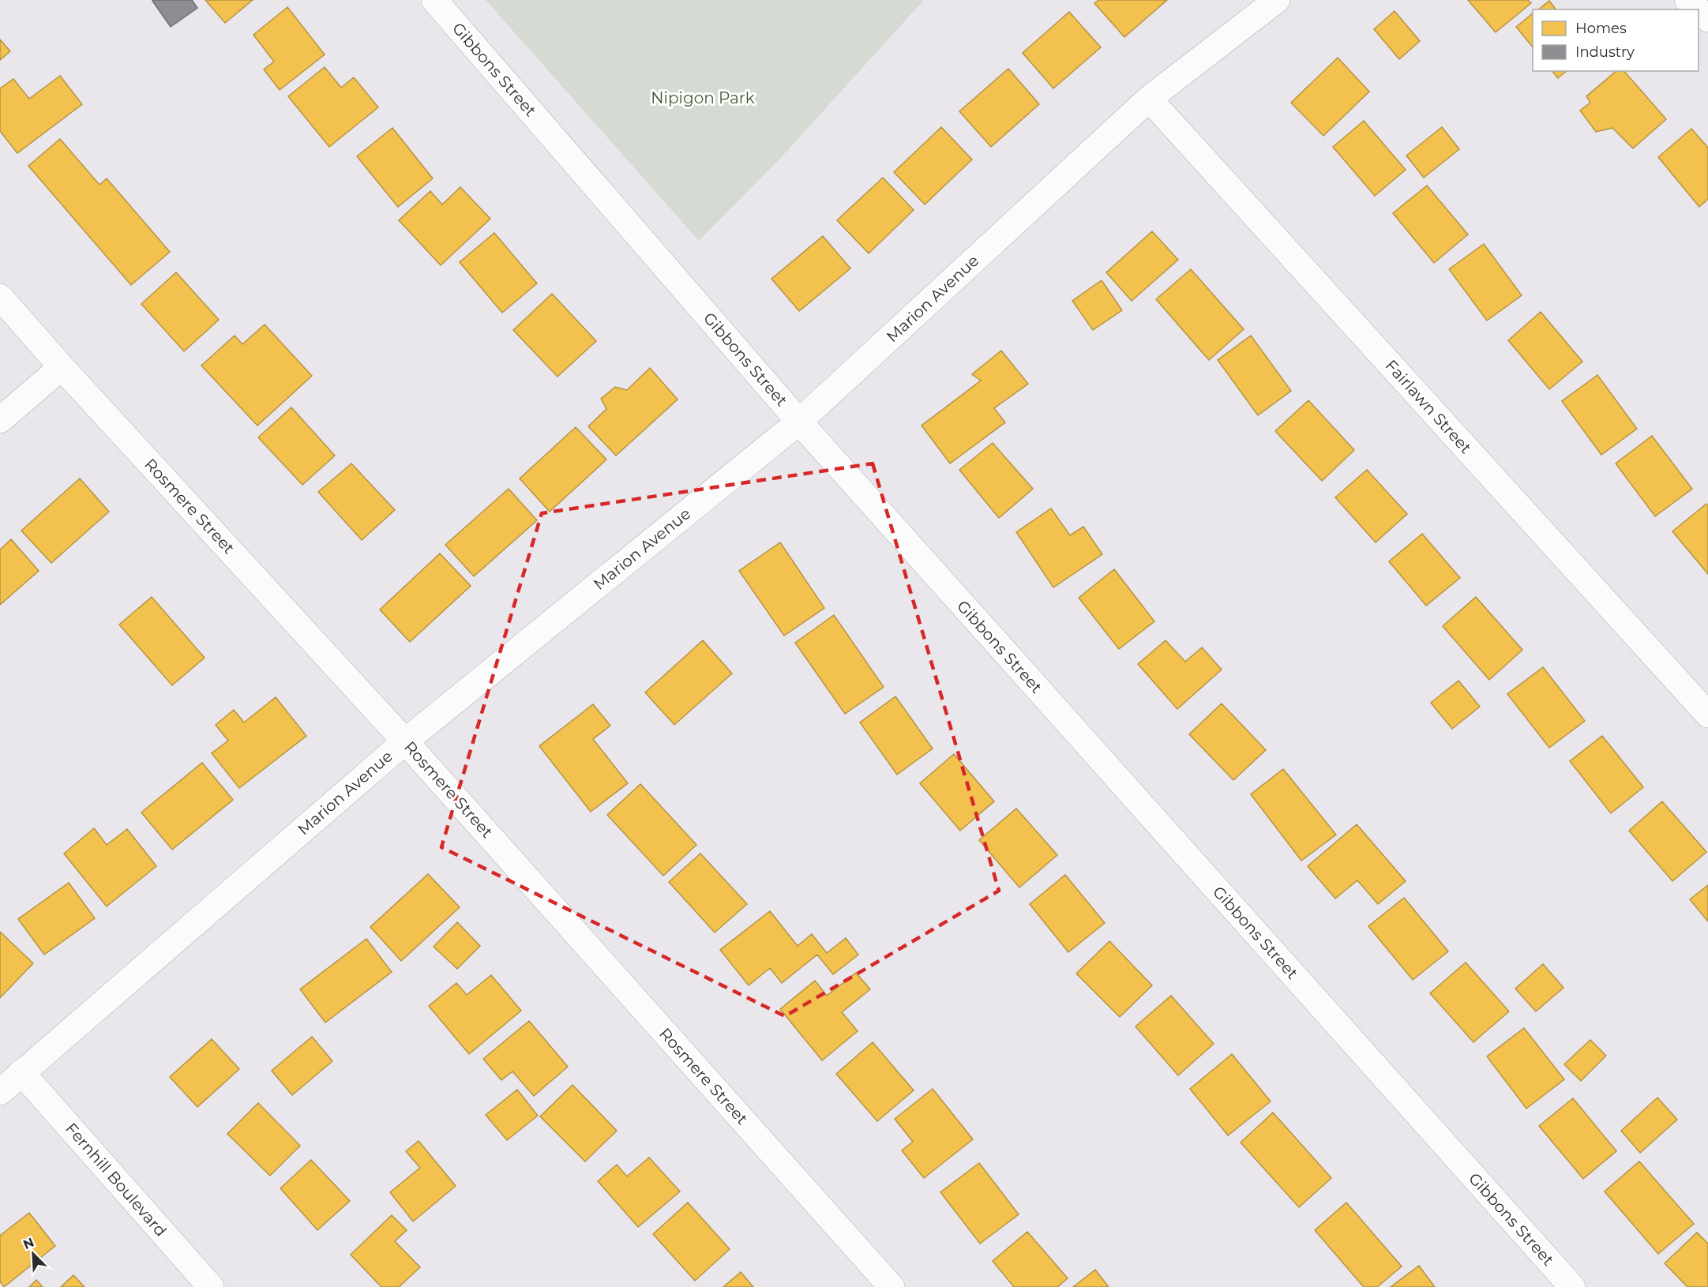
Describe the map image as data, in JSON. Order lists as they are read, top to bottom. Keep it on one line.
{"streets":{"street":["Gibbons Street","Marion Avenue","Fairlawn Street","Rosmere Street","Fernhill Boulevard"]},"crossings":[["Gibbons Street","Marion Avenue"],["Marion Avenue","Fairlawn Street"],["Marion Avenue","Rosmere Street"],["Marion Avenue","Fernhill Boulevard"]],"parks":["Nipigon Park"],"legend":["Homes","Industry"],"north":"top left"}
